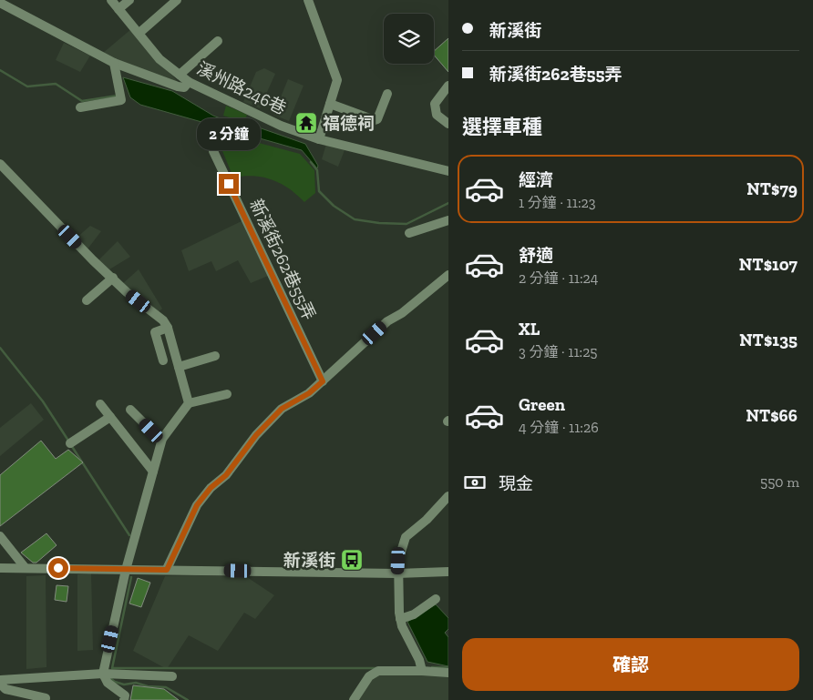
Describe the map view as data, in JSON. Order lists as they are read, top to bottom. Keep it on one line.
{"streets":{"street":["溪州路246巷","新溪街262巷55弄"]},"places":{"temple":["福德祠"],"bus stop":["新溪街"]},"page":{"banner":["新溪街","新溪街262巷55弄"],"heading":"選擇車種","bubble":"2 分鐘","list":[{"name":"經濟","note":"1 分鐘 · 11:23","value":"NT$79"},{"name":"舒適","note":"2 分鐘 · 11:24","value":"NT$107"},{"name":"XL","note":"3 分鐘 · 11:25","value":"NT$135"},{"name":"Green","note":"4 分鐘 · 11:26","value":"NT$66"}],"pay":["現金","550 m"],"buttons":"確認"}}
